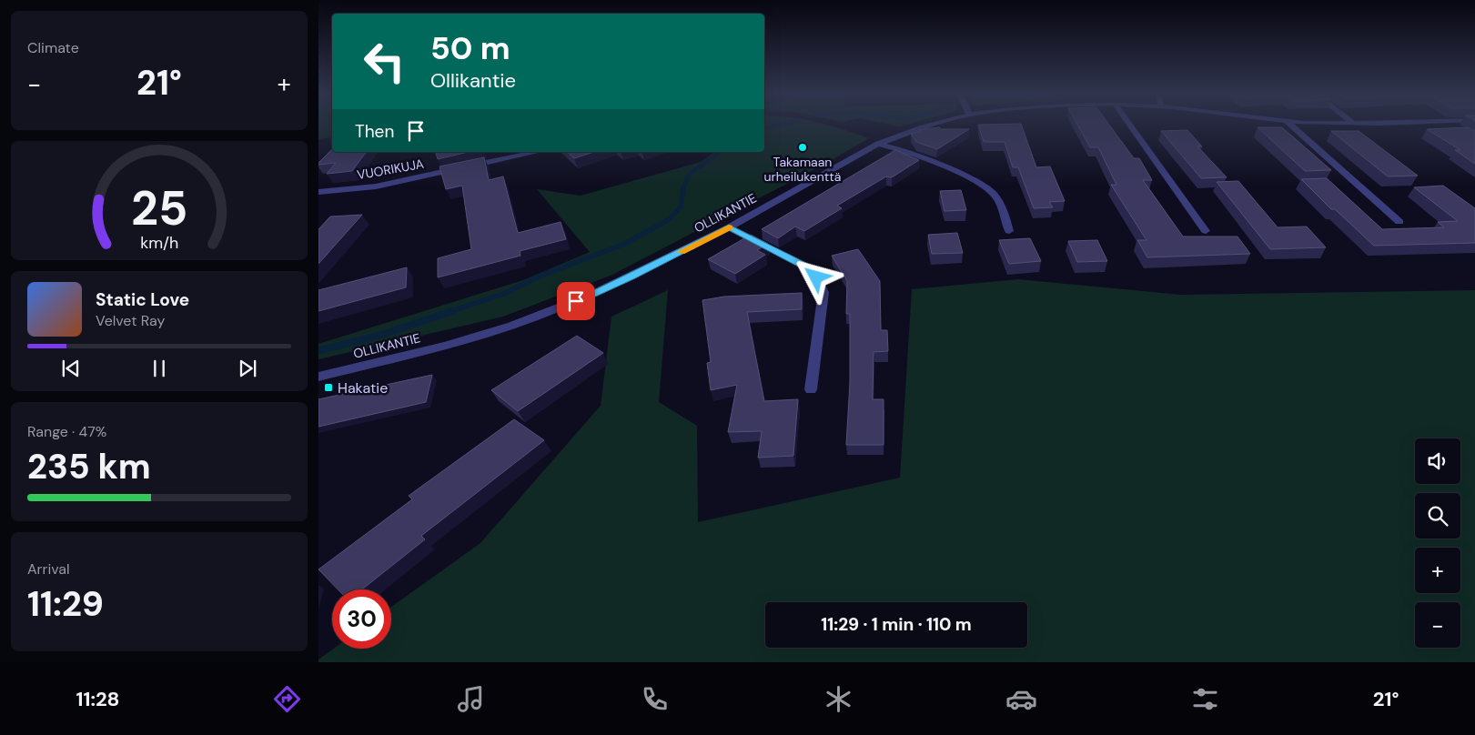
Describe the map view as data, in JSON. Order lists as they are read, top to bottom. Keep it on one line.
{"streets":{"street":["VUORIKUJA","OLLIKANTIE"]},"places":{"other":["Takamaan urheilukenttä"],"transit":["Hakatie"]},"page":{"tile":["Climate",["Range · 47%","235 km"],["Arrival","11:29"]],"turn":["50 m","Ollikantie"],"heat":["−","21°","+"],"then":"Then","song":["Static Love","Velvet Ray"],"map_buttons":["+","−"],"limit":"30","trip":"11:29 · 1 min · 110 m","tabs":["11:28","21°"],"gauge":["25","km/h"]}}
